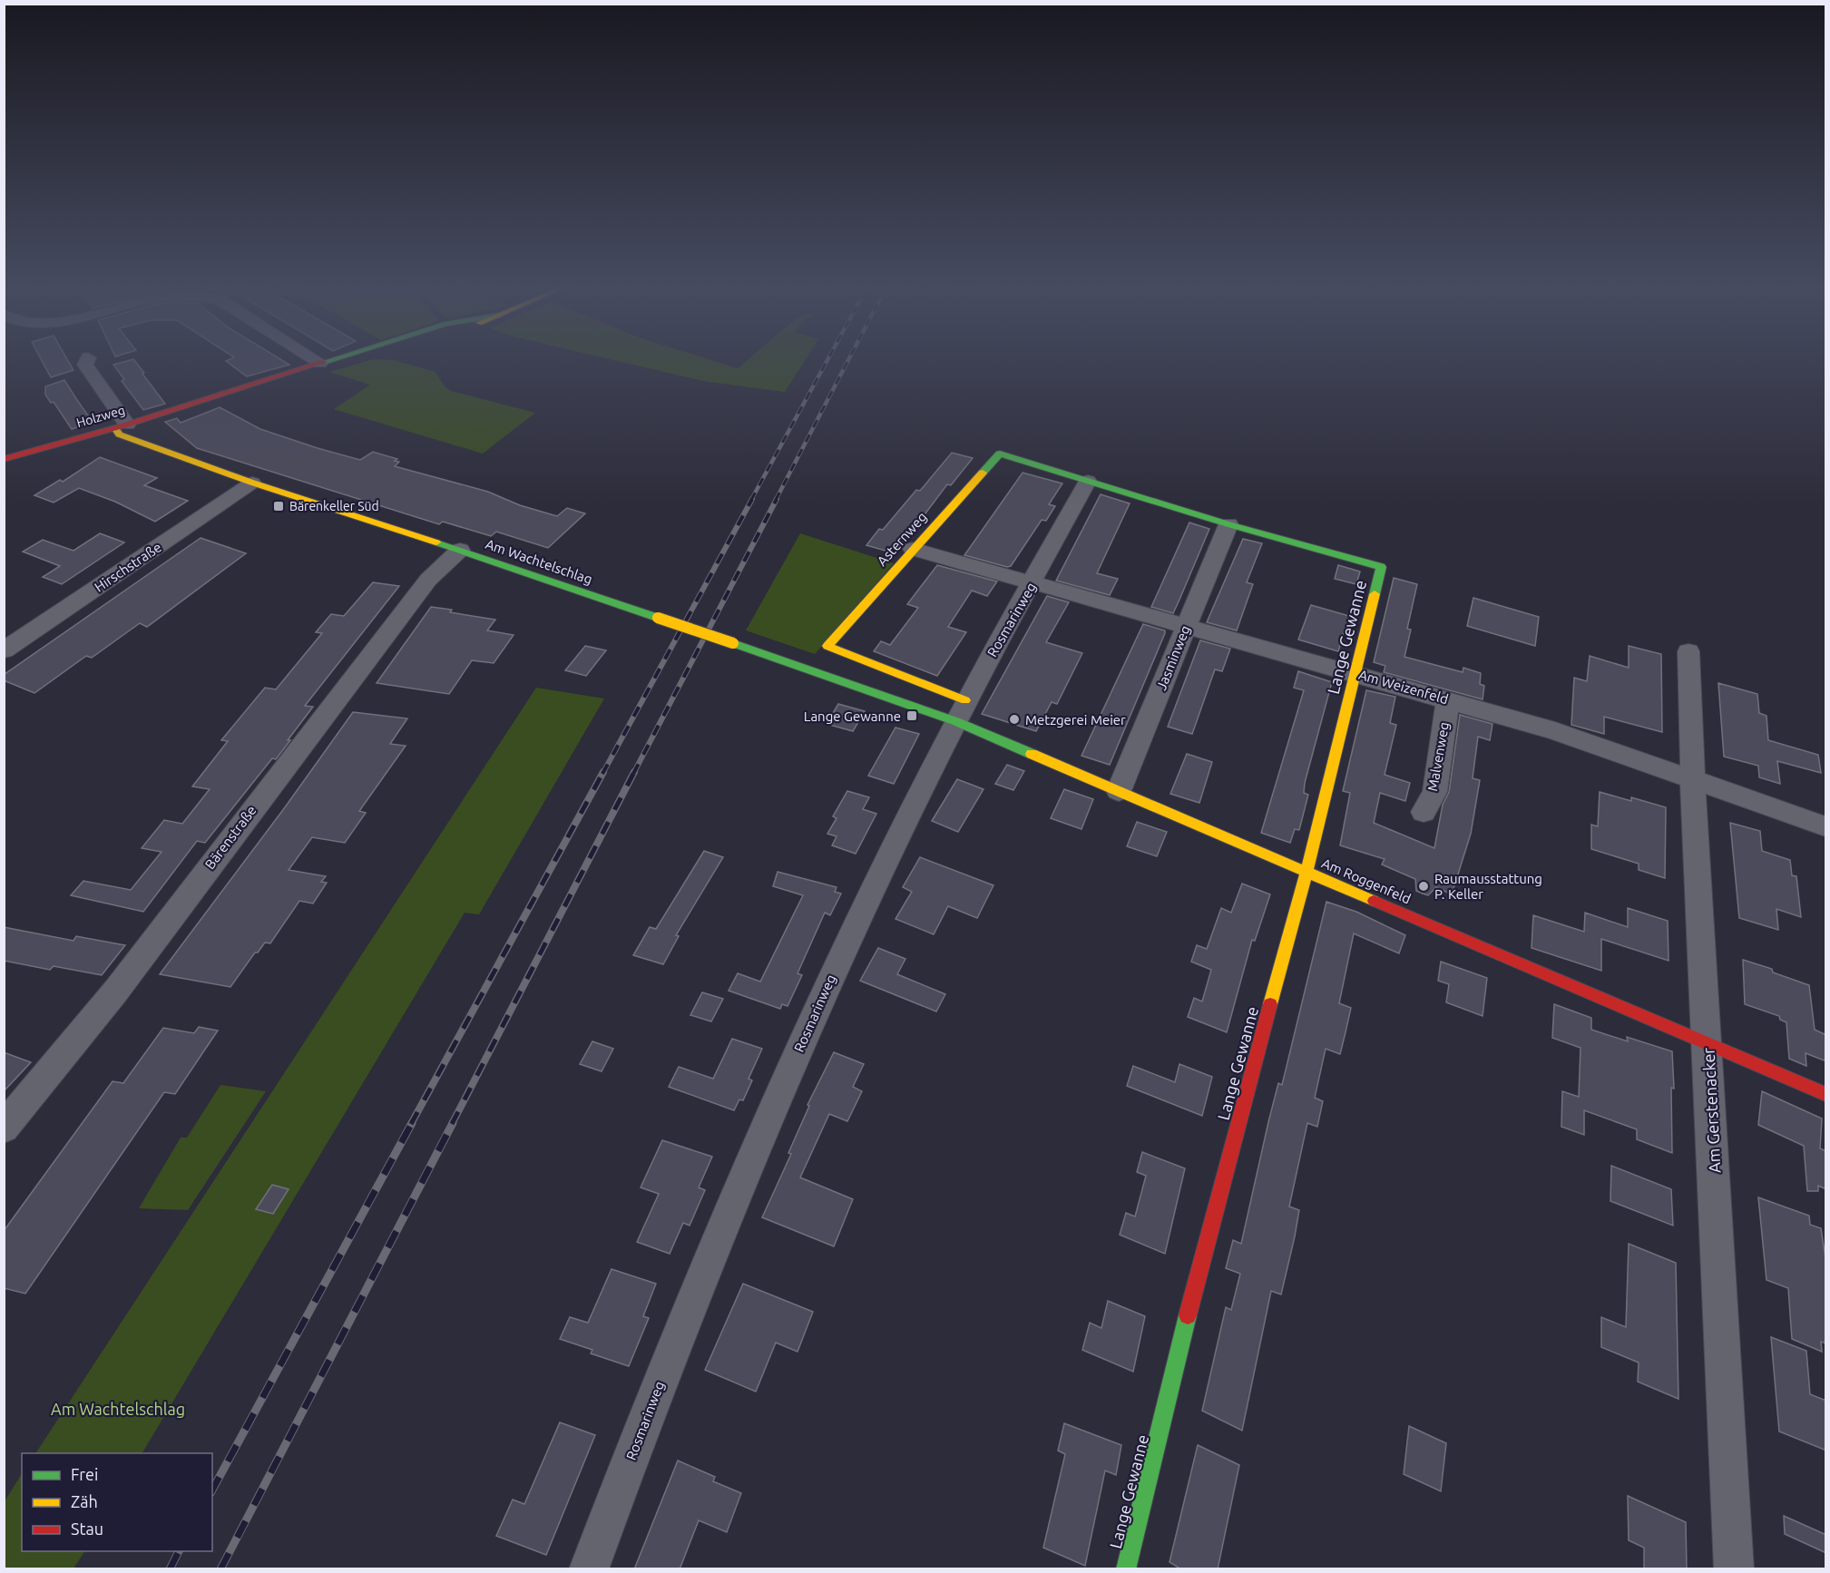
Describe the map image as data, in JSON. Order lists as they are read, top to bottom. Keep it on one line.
{"streets":{"street":["Holzweg","Asternweg","Am Wachtelschlag","Hirschstraße","Rosmarinweg","Lange Gewanne","Jasminweg","Am Weizenfeld","Malvenweg","Bärenstraße","Am Roggenfeld","Am Gerstenacker"]},"crossings":[["Holzweg","Am Wachtelschlag"],["Asternweg","Am Wachtelschlag"],["Asternweg","Rosmarinweg"],["Asternweg","Am Weizenfeld"],["Asternweg","Am Roggenfeld"],["Am Wachtelschlag","Hirschstraße"],["Am Wachtelschlag","Rosmarinweg"],["Am Wachtelschlag","Bärenstraße"],["Am Wachtelschlag","Am Roggenfeld"],["Rosmarinweg","Am Weizenfeld"],["Rosmarinweg","Am Roggenfeld"],["Lange Gewanne","Jasminweg"],["Lange Gewanne","Am Weizenfeld"],["Lange Gewanne","Am Roggenfeld"],["Jasminweg","Am Weizenfeld"],["Jasminweg","Am Roggenfeld"],["Am Weizenfeld","Malvenweg"],["Am Weizenfeld","Am Gerstenacker"],["Am Roggenfeld","Am Gerstenacker"]],"parks":["Am Wachtelschlag"],"places":{"transit":["Bärenkeller Süd","Lange Gewanne"],"other":["Metzgerei Meier","Raumausstattung P. Keller"]},"legend":["Frei","Zäh","Stau"]}
